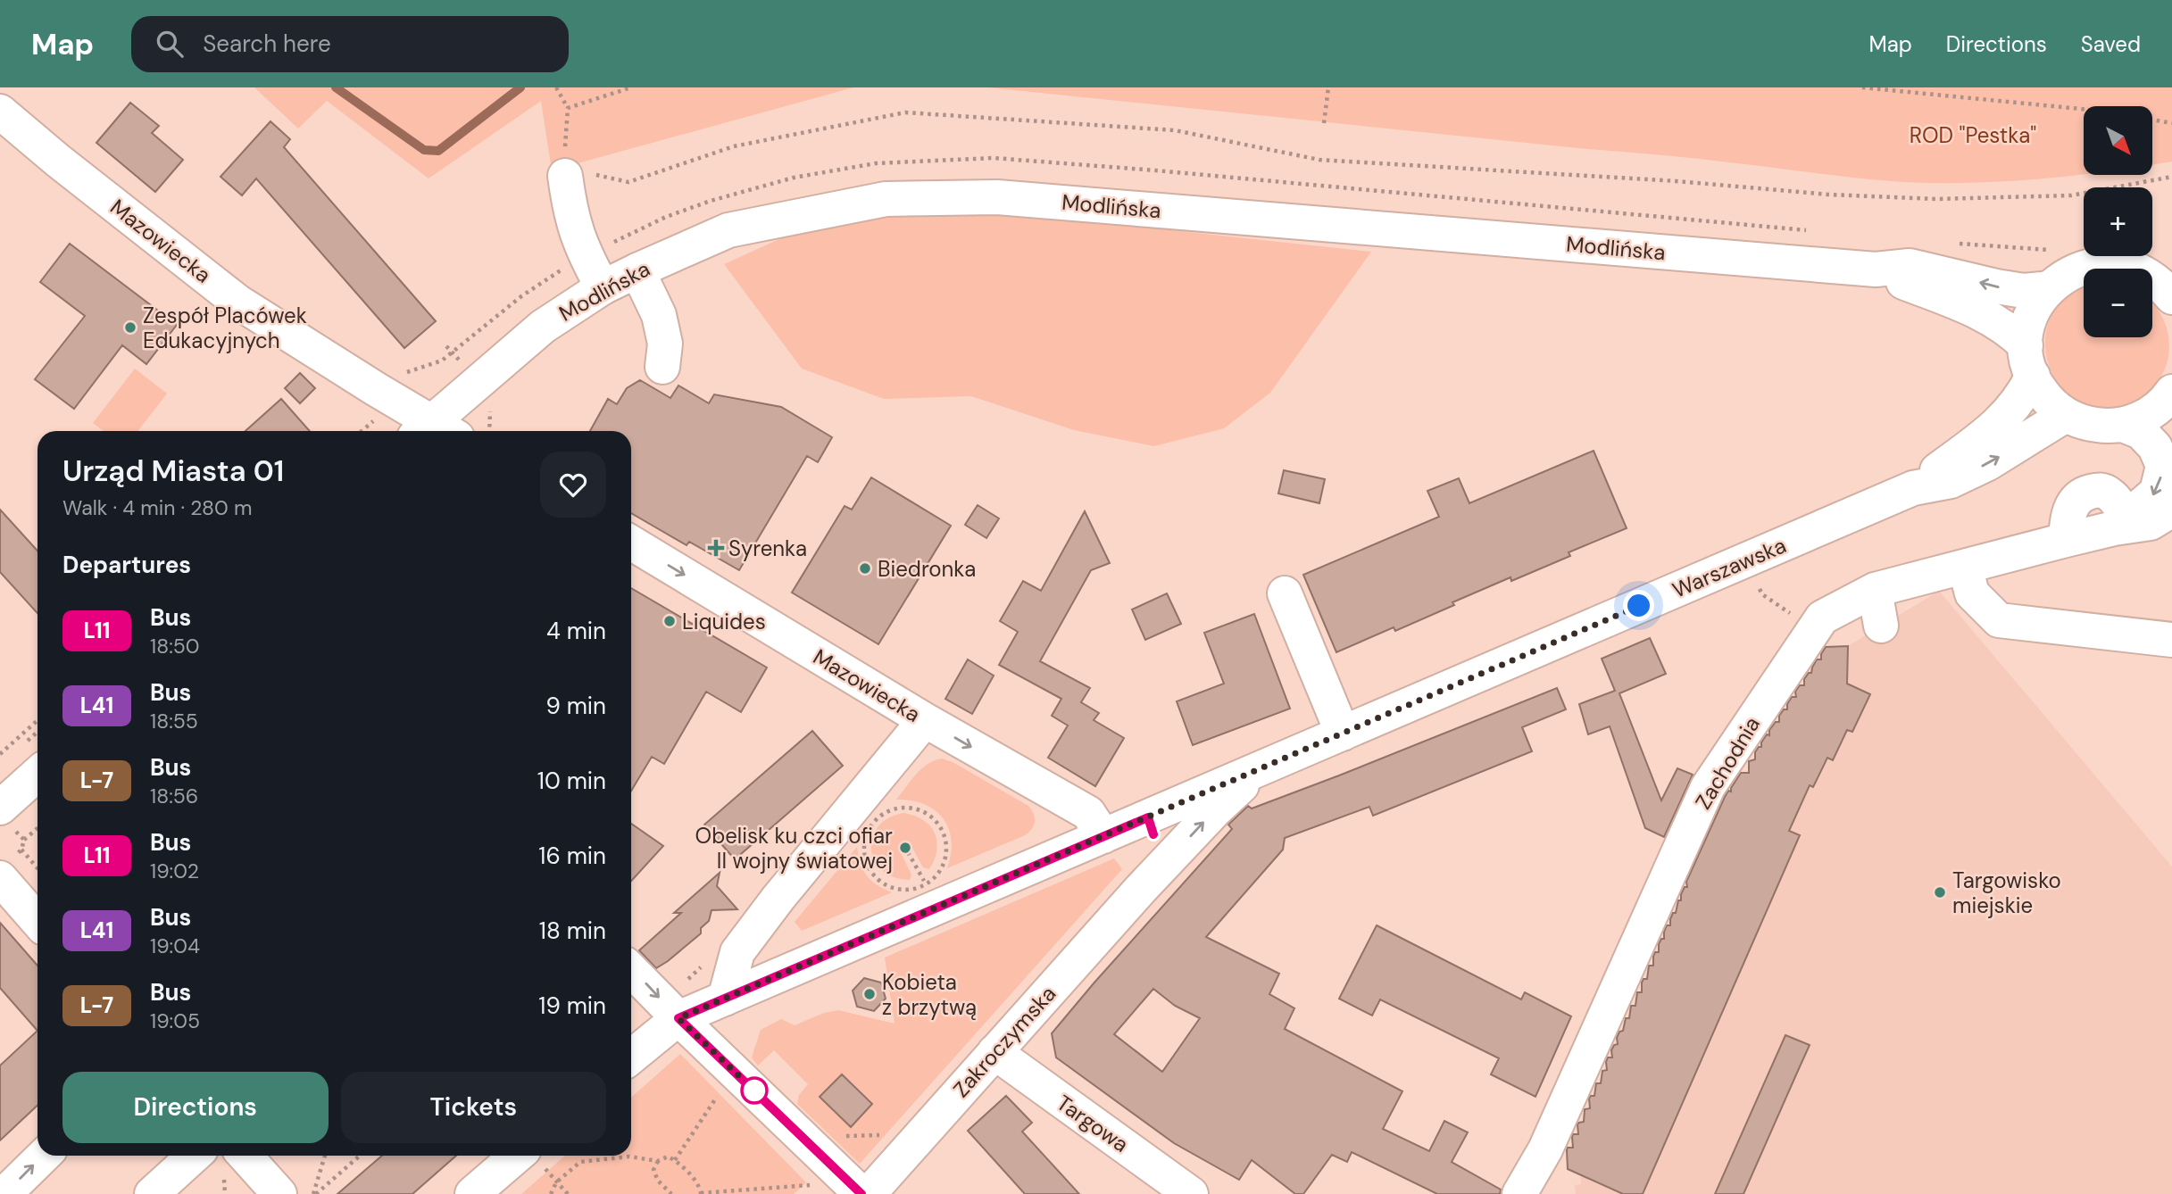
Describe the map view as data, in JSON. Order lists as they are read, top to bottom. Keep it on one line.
{"streets":{"street":["Modlińska","Mazowiecka","Warszawska","Zachodnia","Zakroczymska","Targowa"]},"crossings":[["Modlińska","Warszawska"],["Mazowiecka","Warszawska"],["Warszawska","Zakroczymska"],["Zakroczymska","Targowa"]],"one_way":["Mazowiecka"],"parks":["ROD \"Pestka\""],"places":{"other":["Zespół Placówek Edukacyjnych","Biedronka","Liquides","Obelisk ku czci ofiar II wojny światowej","Targowisko miejskie","Kobieta z brzytwą"],"health":["Syrenka"]},"lines":["bus line L11"],"north":"bottom right","page":{"header":"Map","search":"Search here","nav":["Map","Directions","Saved"],"map_buttons":["+","−"],"heading":[["Urząd Miasta 01","Walk · 4 min · 280 m"],"Departures"],"list":[{"mark":"L11","name":"Bus","note":"18:50","value":"4 min"},{"mark":"L41","name":"Bus","note":"18:55","value":"9 min"},{"mark":"L-7","name":"Bus","note":"18:56","value":"10 min"},{"mark":"L11","name":"Bus","note":"19:02","value":"16 min"},{"mark":"L41","name":"Bus","note":"19:04","value":"18 min"},{"mark":"L-7","name":"Bus","note":"19:05","value":"19 min"}],"buttons":["Directions","Tickets"]}}
